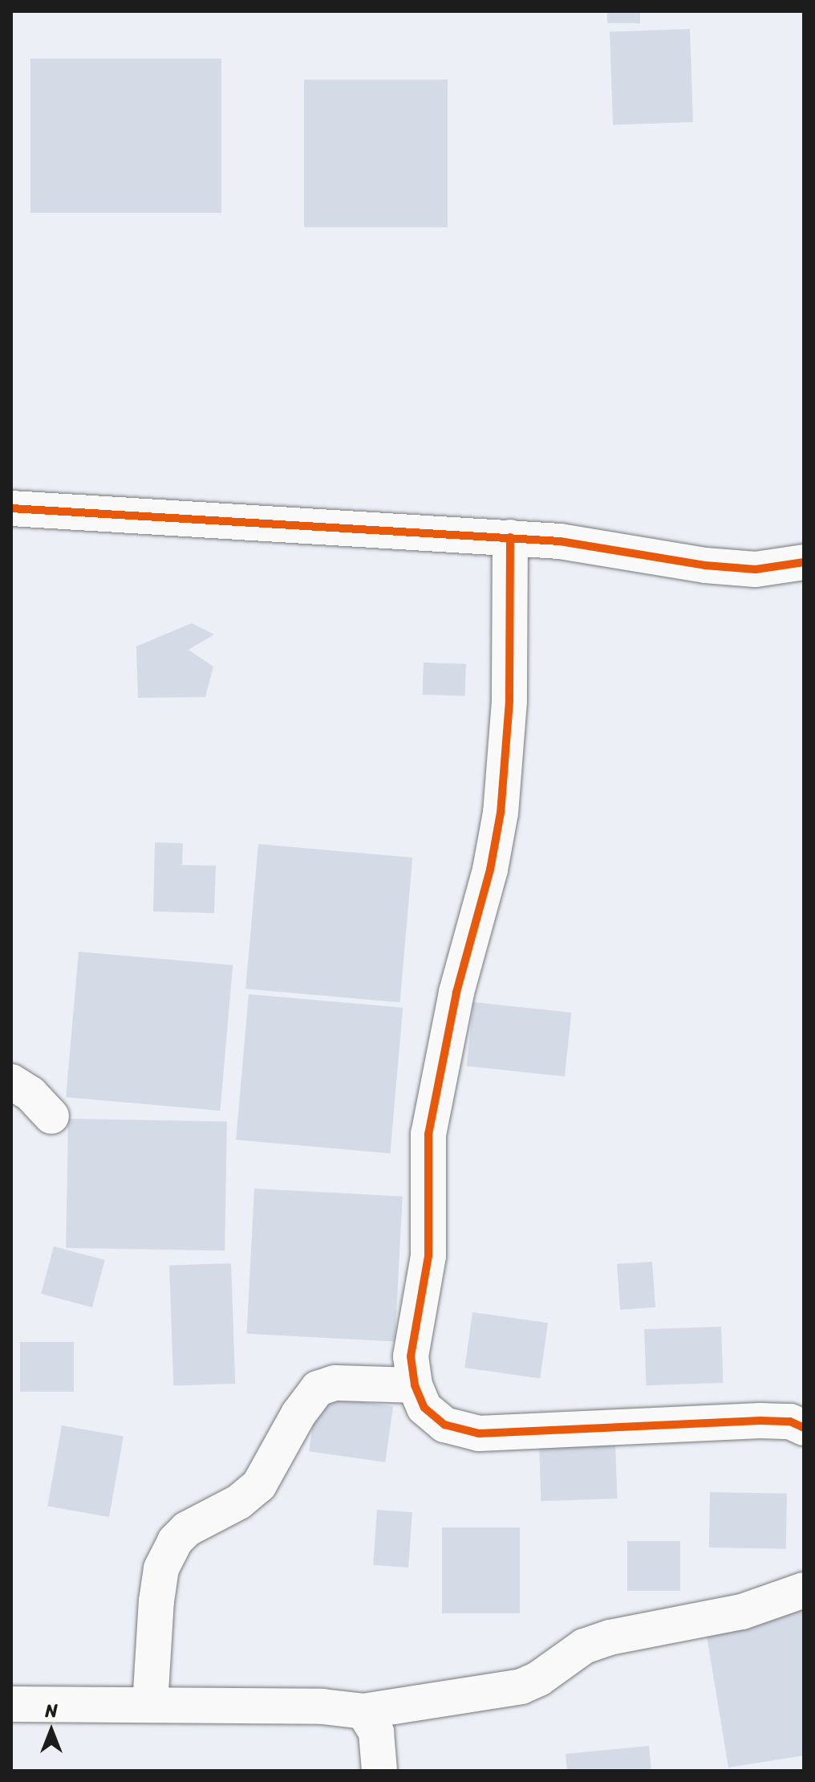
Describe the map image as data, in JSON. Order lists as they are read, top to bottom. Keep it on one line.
{"north":"top"}
